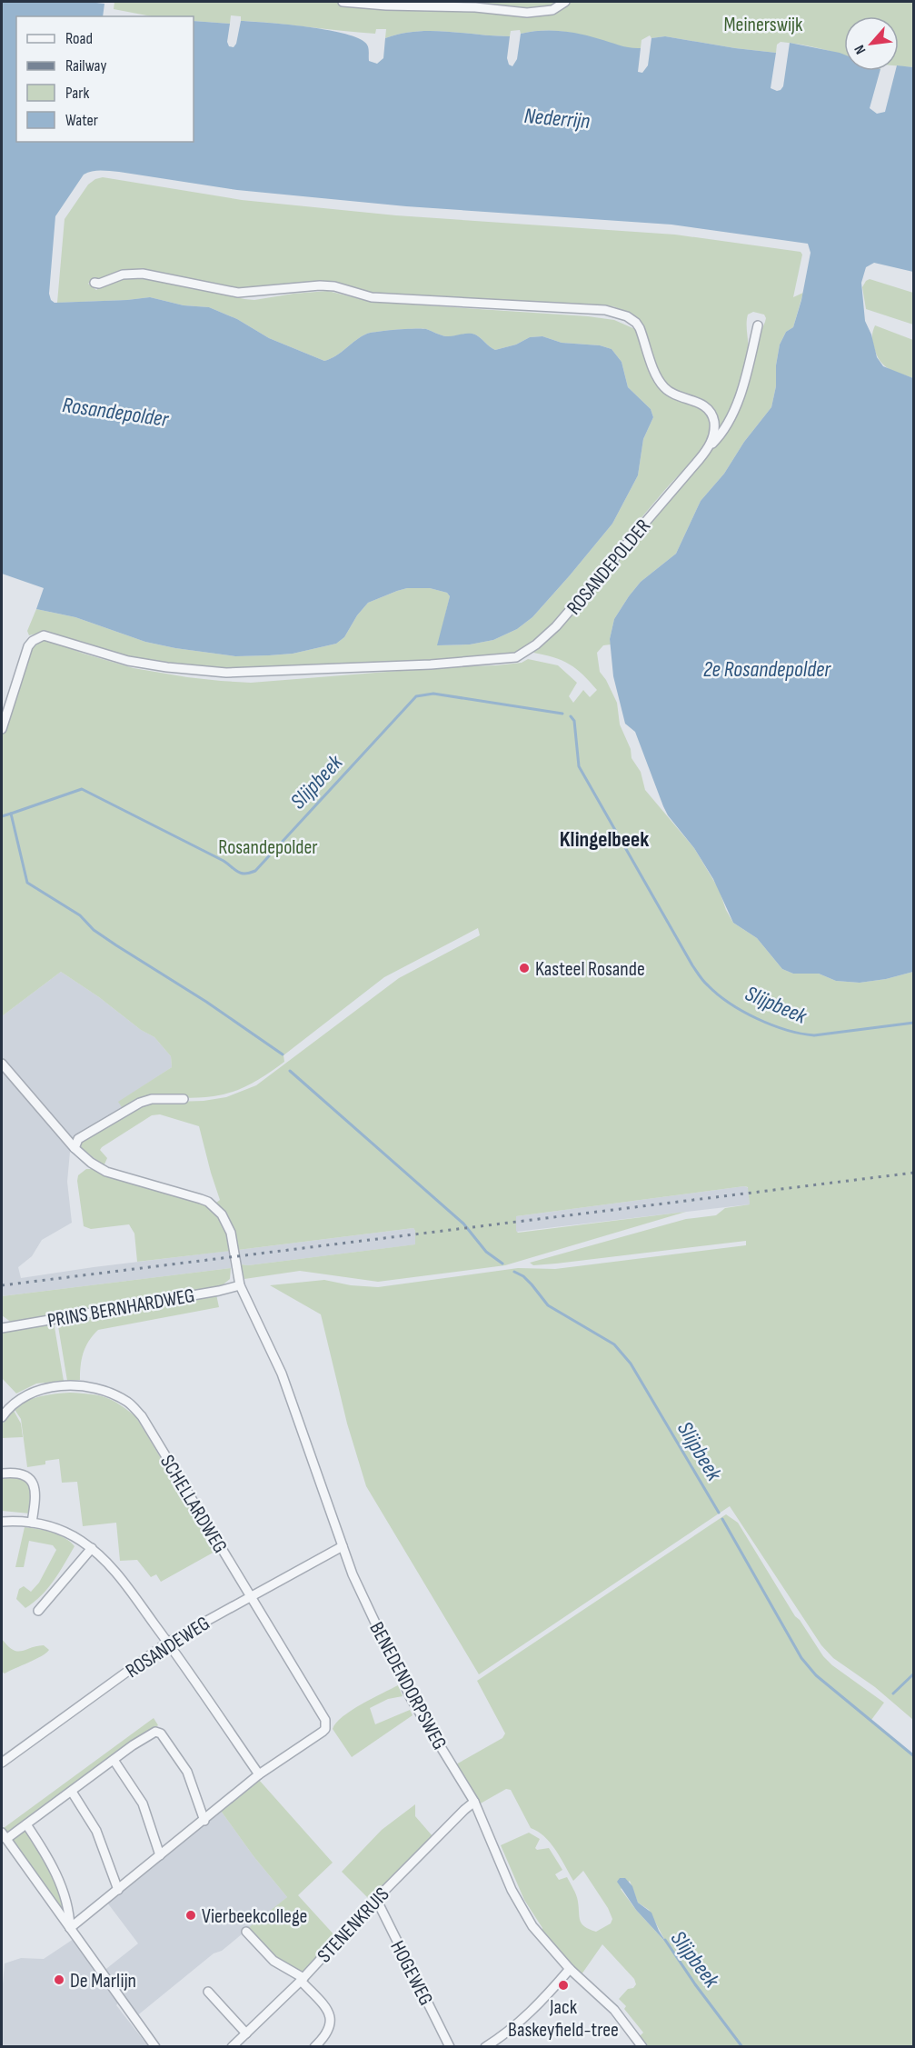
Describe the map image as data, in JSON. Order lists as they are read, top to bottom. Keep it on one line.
{"streets":{"street":["ROSANDEPOLDER","PRINS BERNHARDWEG","SCHELLARDWEG","ROSANDEWEG","BENEDENDORPSWEG","STENENKRUIS","HOGEWEG"]},"crossings":[["PRINS BERNHARDWEG","BENEDENDORPSWEG"],["SCHELLARDWEG","ROSANDEWEG"],["ROSANDEWEG","BENEDENDORPSWEG"],["BENEDENDORPSWEG","STENENKRUIS"],["STENENKRUIS","HOGEWEG"]],"districts":["Klingelbeek"],"water":["Nederrijn","Rosandepolder","2e Rosandepolder","Slijpbeek"],"parks":["Meinerswijk","Rosandepolder"],"places":["Kasteel Rosande","Vierbeekcollege","De Marlijn","Jack Baskeyfield-tree"],"legend":["Road","Railway","Park","Water"],"north":"bottom left"}
